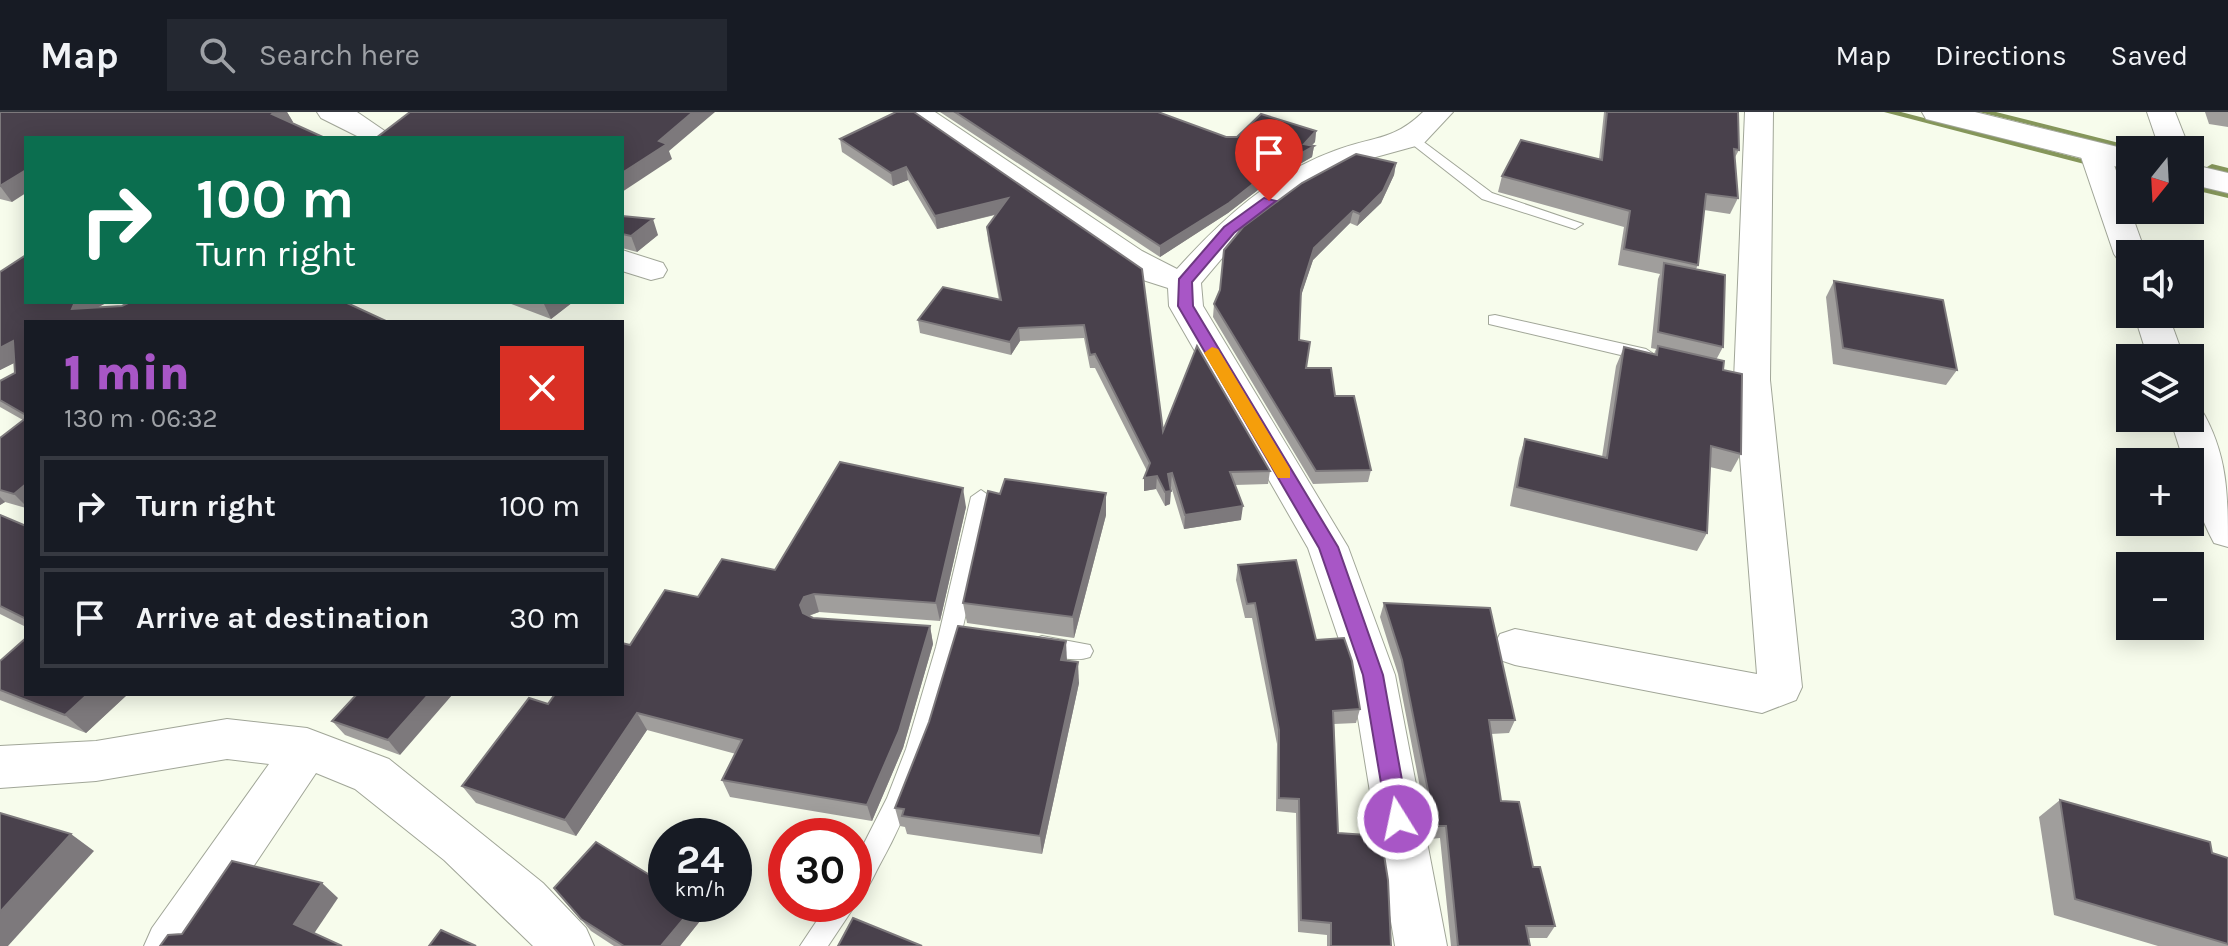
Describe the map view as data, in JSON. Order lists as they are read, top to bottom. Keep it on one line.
{"north":"bottom","page":{"header":"Map","search":"Search here","nav":["Map","Directions","Saved"],"map_buttons":["+","−"],"turn":["100 m","Turn right"],"heading":["1 min","130 m · 06:32"],"list":[{"name":"Turn right","value":"100 m"},{"name":"Arrive at destination","value":"30 m"}],"speed":"24 km/h","limit":"30"}}
